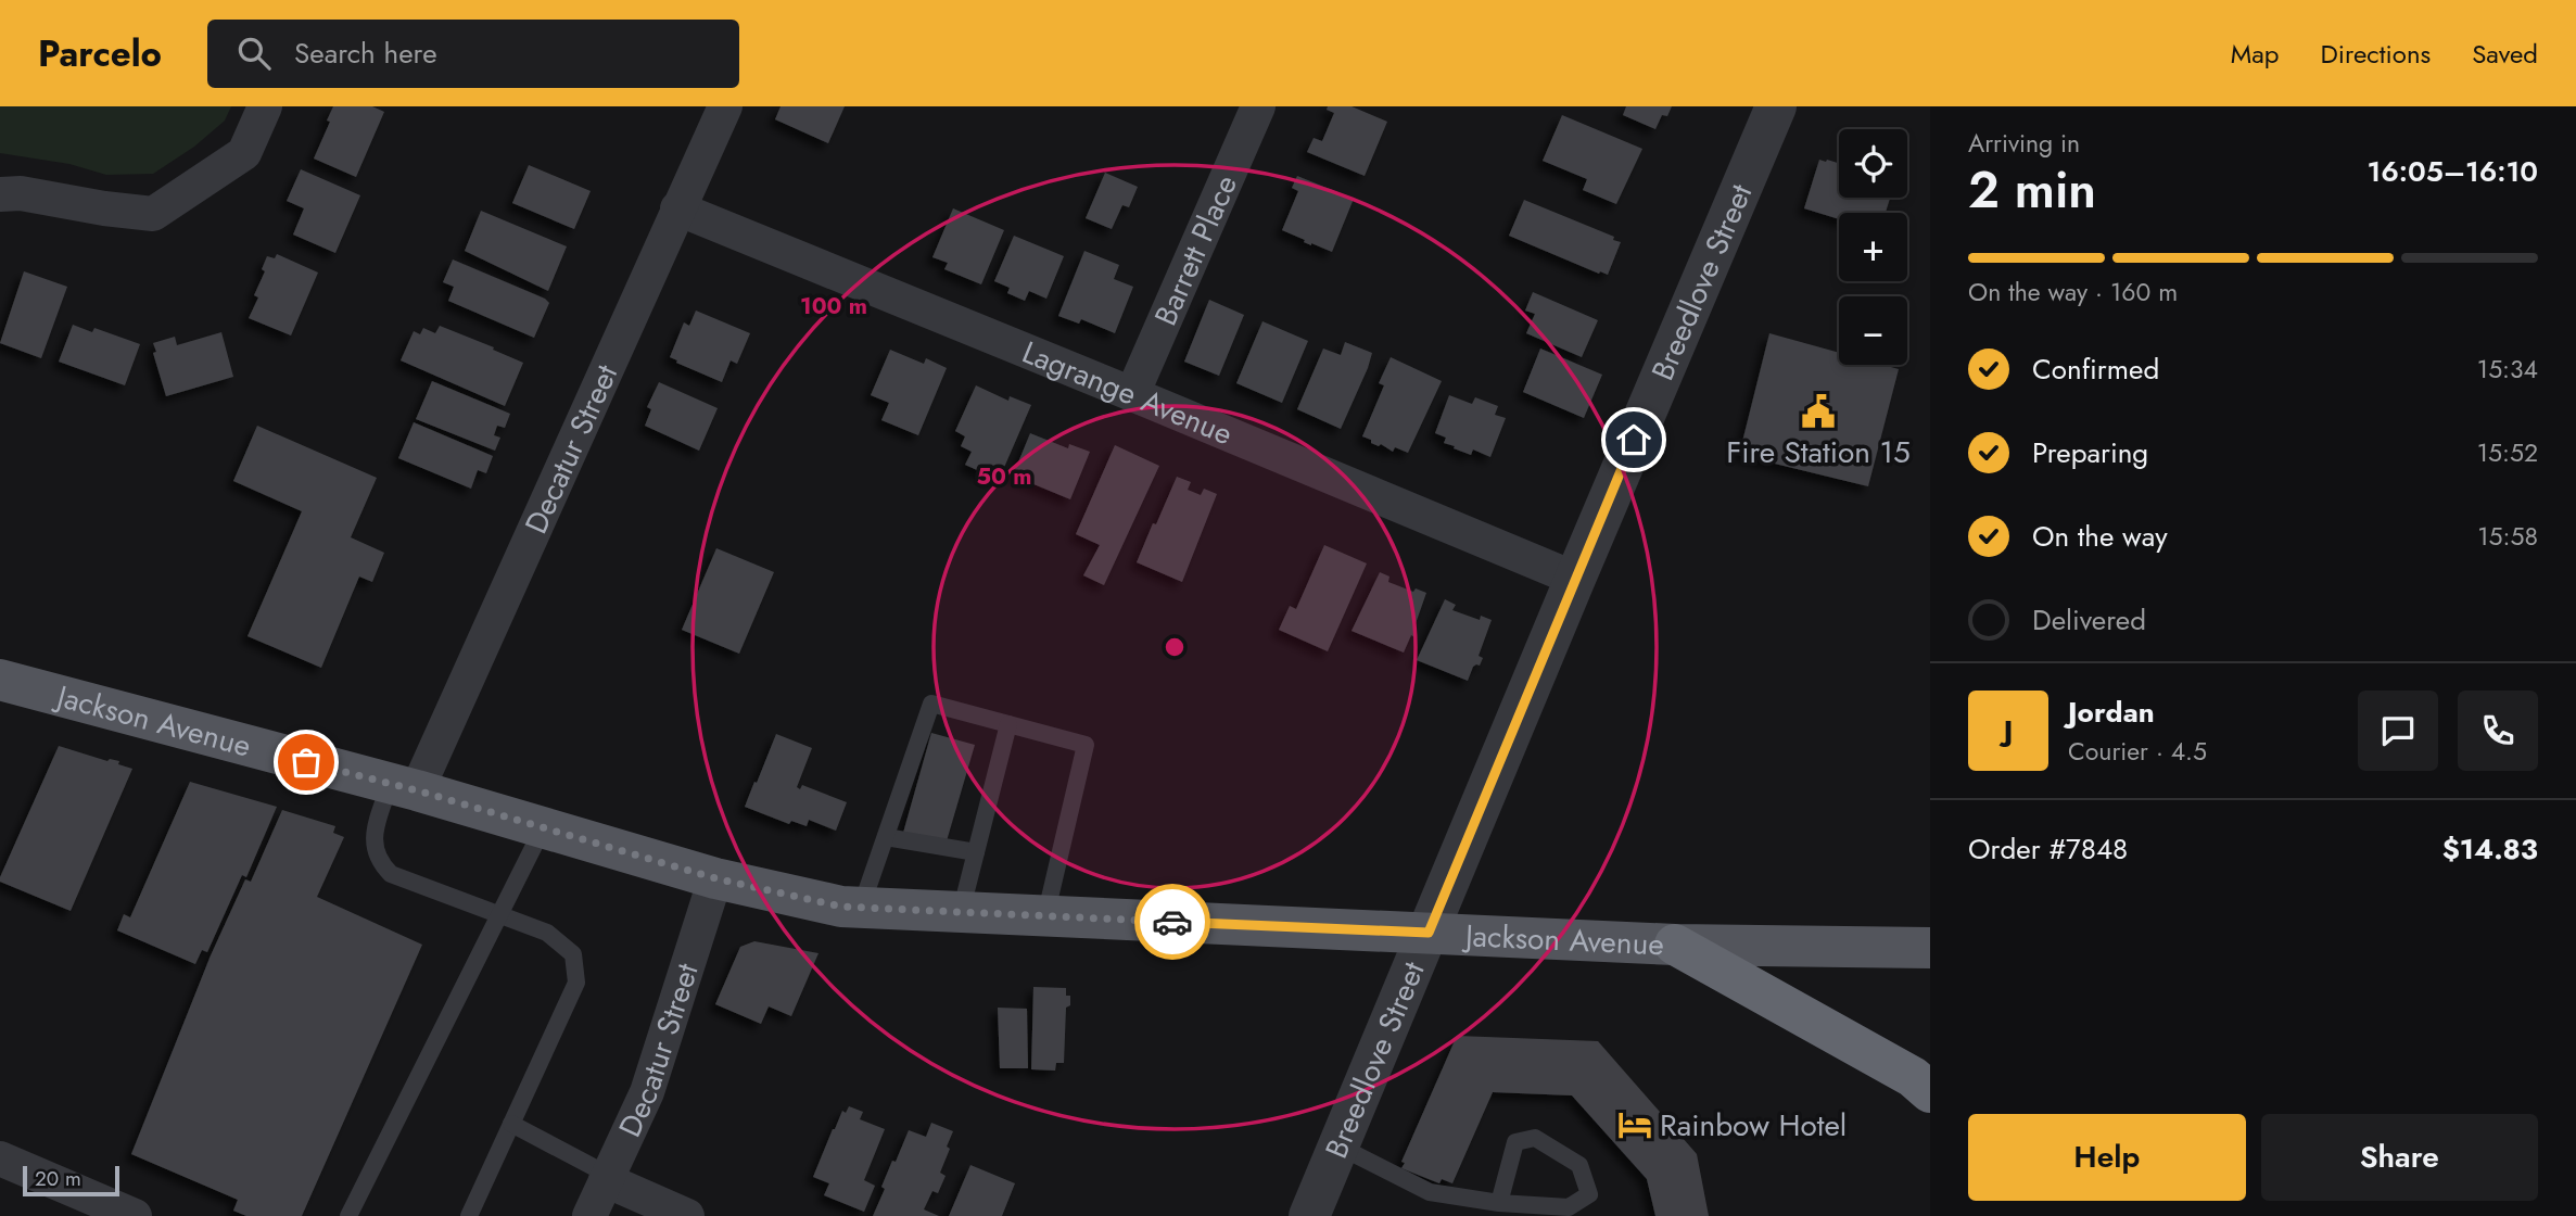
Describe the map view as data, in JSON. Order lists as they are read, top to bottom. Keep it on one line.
{"streets":{"main road":["Jackson Avenue"],"street":["Barrett Place","Breedlove Street","Lagrange Avenue","Decatur Street"]},"crossings":[["Barrett Place","Lagrange Avenue"],["Breedlove Street","Lagrange Avenue"],["Breedlove Street","Jackson Avenue"],["Lagrange Avenue","Decatur Street"],["Decatur Street","Jackson Avenue"]],"places":{"public building":["Fire Station 15"],"hotel":["Rainbow Hotel"]},"scale_bar":"20 m","page":{"header":"Parcelo","search":"Search here","nav":["Map","Directions","Saved"],"heading":["2 min","Arriving in","16:05–16:10"],"panel":["Jordan","Courier · 4.5","Order #7848","$14.83"],"map_buttons":["+","−"],"bar":"On the way · 160 m","list":[["Confirmed","15:34"],["Preparing","15:52"],["On the way","15:58"],"Delivered"],"round":"J","buttons":["Help","Share"],"scale":"20 m"},"rings":["100 m","50 m"]}
